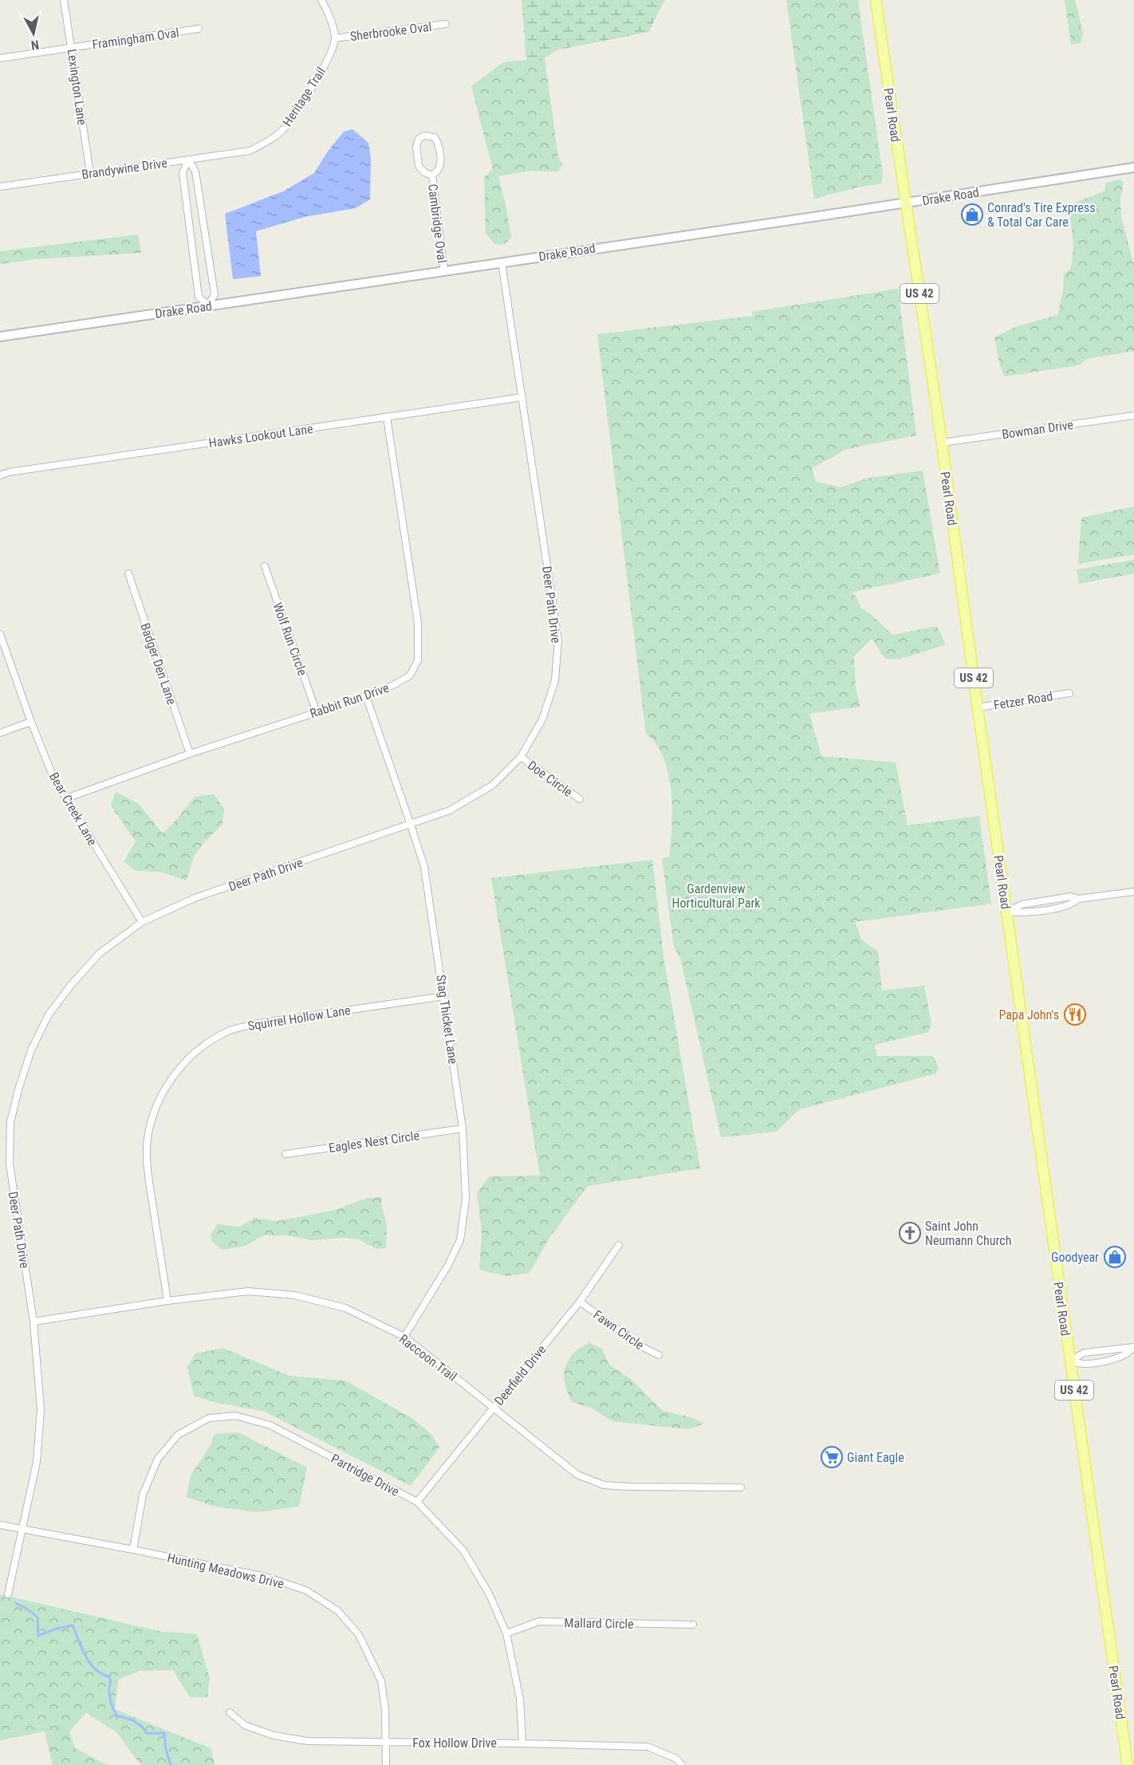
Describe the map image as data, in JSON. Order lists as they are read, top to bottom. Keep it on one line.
{"streets":{"main road":["Pearl Road","US 42"],"street":["Sherbrooke Oval","Framingham Oval","Lexington Lane","Heritage Trail","Brandywine Drive","Drake Road","Cambridge Oval","Bowman Drive","Hawks Lookout Lane","Deer Path Drive","Wolf Run Circle","Badger Den Lane","Rabbit Run Drive","Fetzer Road","Doe Circle","Bear Creek Lane","Squirrel Hollow Lane","Stag Thicket Lane","Eagles Nest Circle","Fawn Circle","Raccoon Trail","Deerfield Drive","Partridge Drive","Hunting Meadows Drive","Mallard Circle","Fox Hollow Drive"]},"crossings":[["Sherbrooke Oval","Heritage Trail"],["Framingham Oval","Lexington Lane"],["Lexington Lane","Brandywine Drive"],["Heritage Trail","Brandywine Drive"],["Pearl Road","Drake Road"],["Pearl Road","Bowman Drive"],["Pearl Road","Fetzer Road"],["Drake Road","Cambridge Oval"],["Drake Road","Deer Path Drive"],["Hawks Lookout Lane","Deer Path Drive"],["Hawks Lookout Lane","Rabbit Run Drive"],["Deer Path Drive","Doe Circle"],["Deer Path Drive","Bear Creek Lane"],["Deer Path Drive","Stag Thicket Lane"],["Deer Path Drive","Raccoon Trail"],["Deer Path Drive","Hunting Meadows Drive"],["Wolf Run Circle","Rabbit Run Drive"],["Badger Den Lane","Rabbit Run Drive"],["Rabbit Run Drive","Bear Creek Lane"],["Rabbit Run Drive","Stag Thicket Lane"],["Squirrel Hollow Lane","Stag Thicket Lane"],["Squirrel Hollow Lane","Raccoon Trail"],["Stag Thicket Lane","Eagles Nest Circle"],["Stag Thicket Lane","Raccoon Trail"],["Fawn Circle","Deerfield Drive"],["Raccoon Trail","Deerfield Drive"],["Deerfield Drive","Partridge Drive"],["Partridge Drive","Hunting Meadows Drive"],["Partridge Drive","Mallard Circle"],["Partridge Drive","Fox Hollow Drive"],["Hunting Meadows Drive","Fox Hollow Drive"]],"parks":["Gardenview Horticultural Park"],"places":{"shop":["Conrad's Tire Express & Total Car Care","Goodyear"],"restaurant":["Papa John's"],"church":["Saint John Neumann Church"],"supermarket":["Giant Eagle"]},"north":"bottom"}
